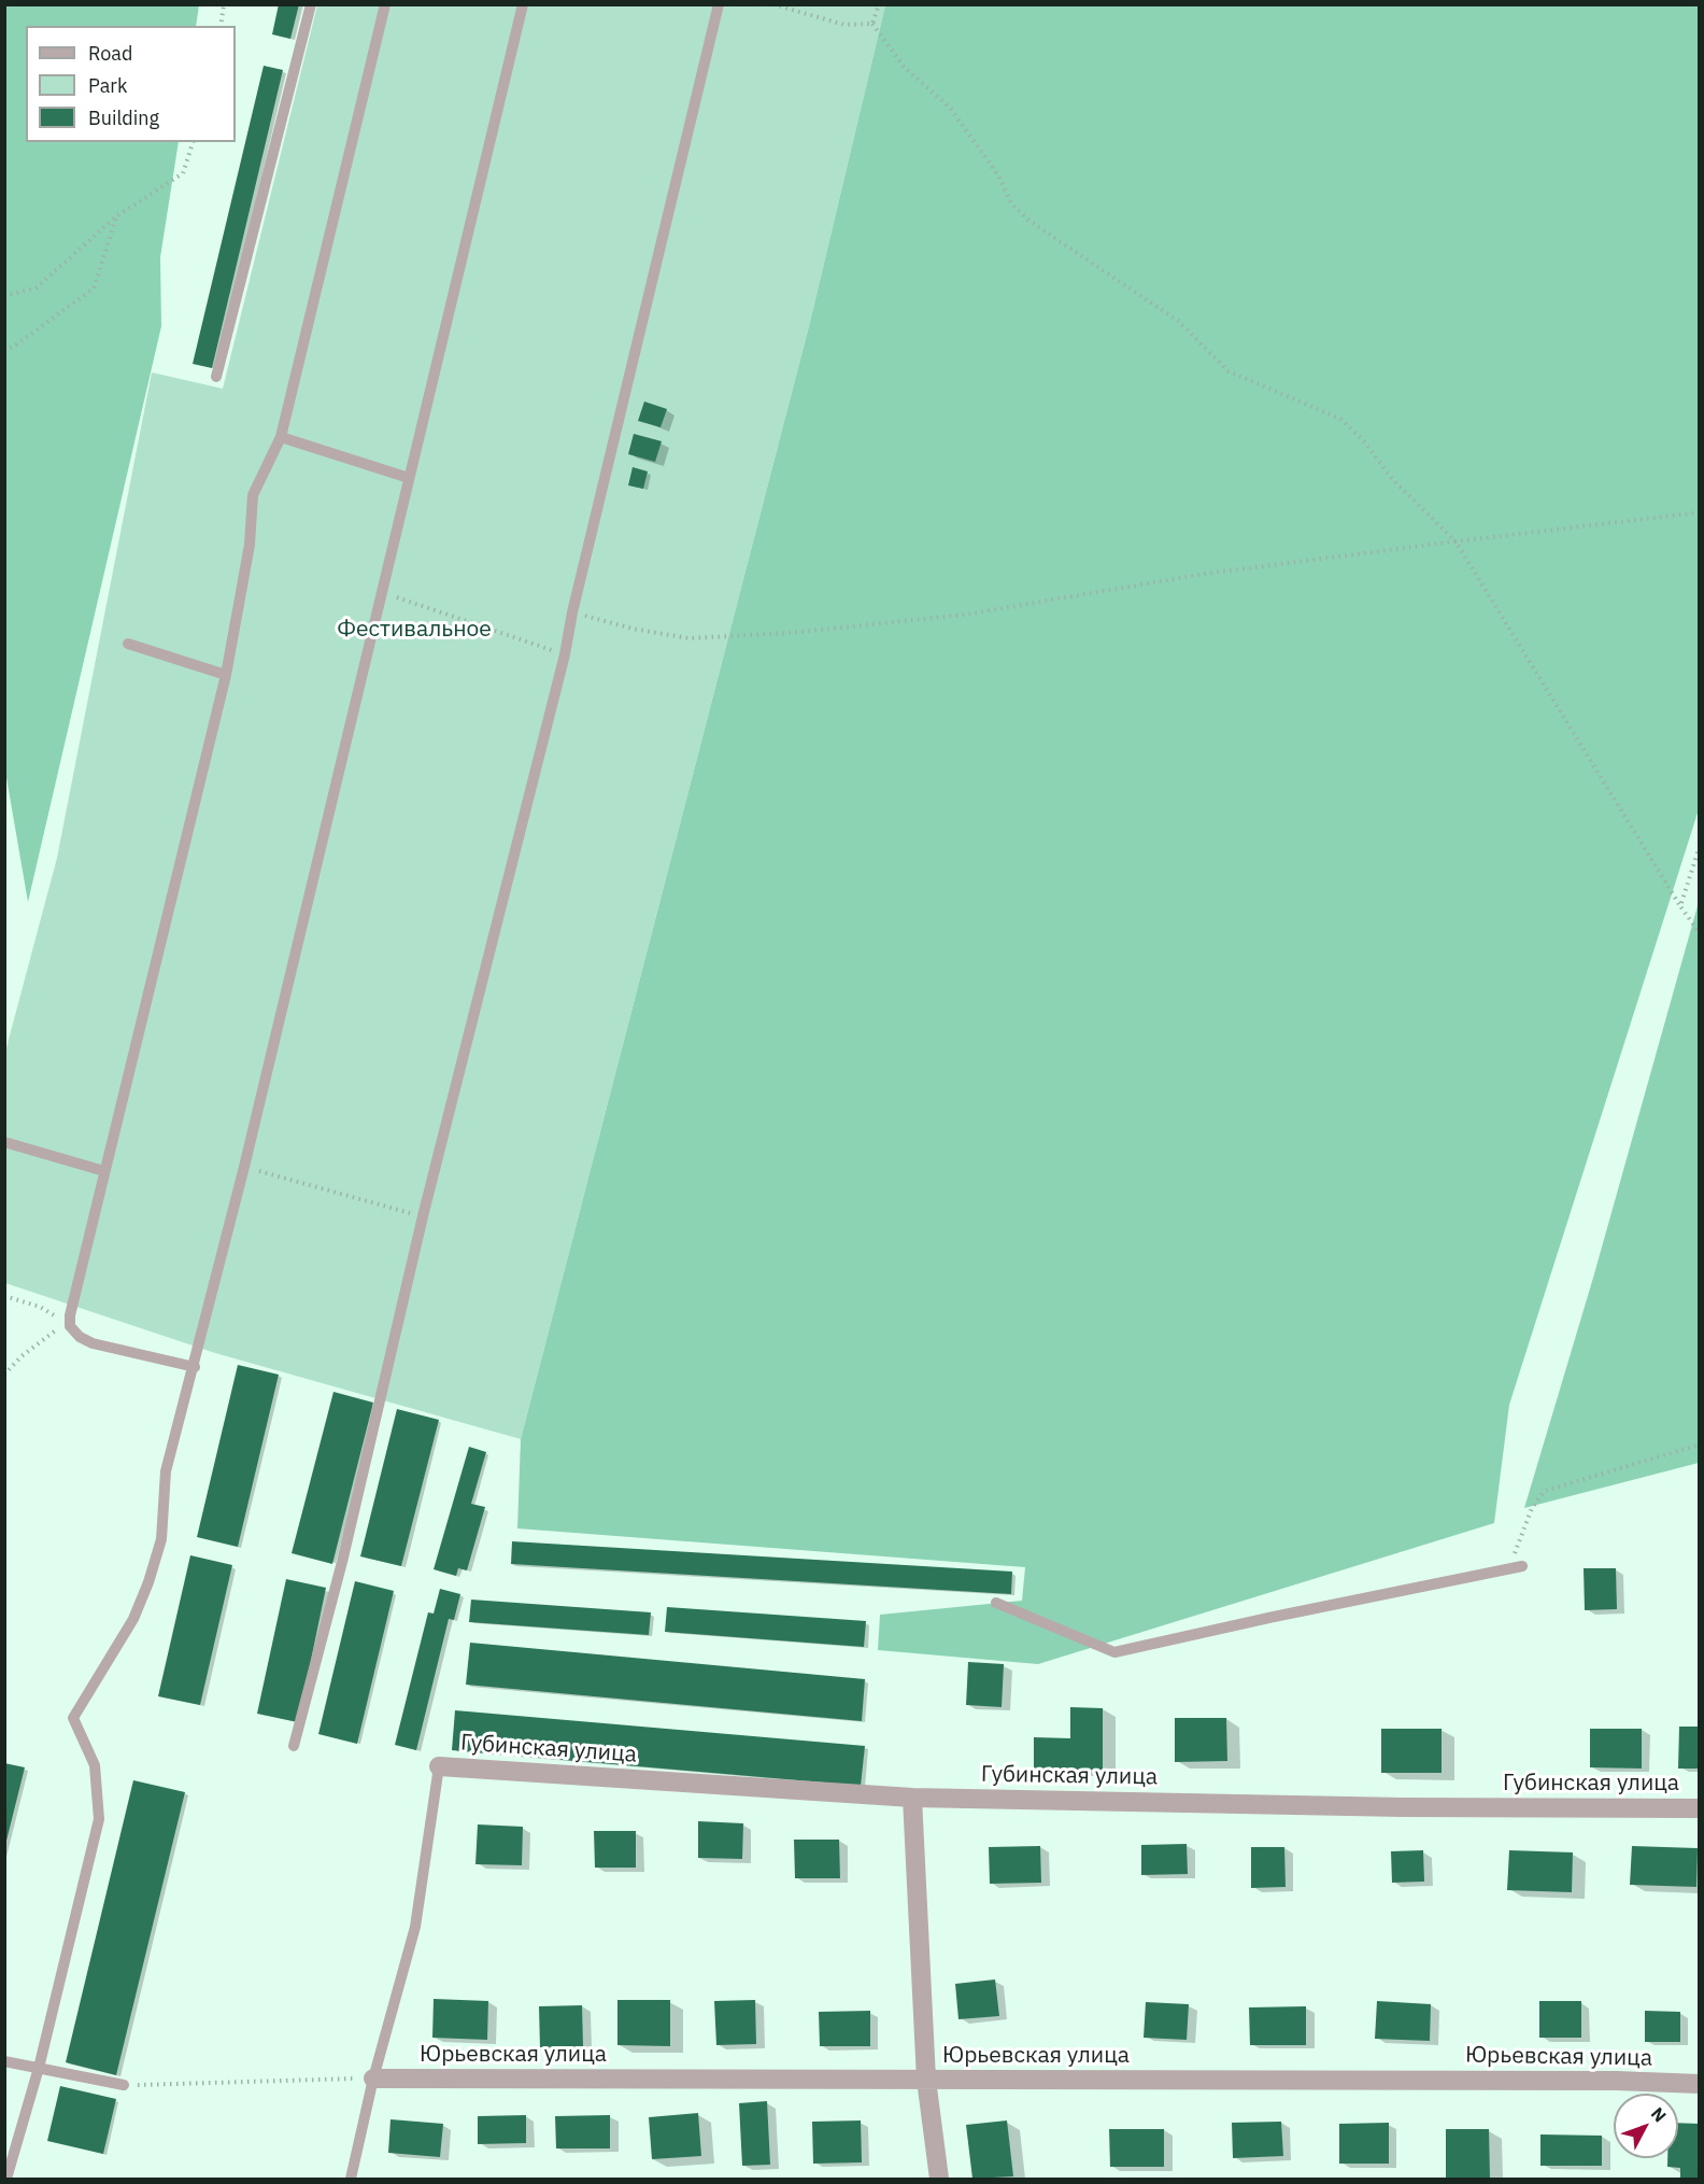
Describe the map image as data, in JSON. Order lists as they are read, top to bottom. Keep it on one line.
{"streets":{"street":["Губинская улица","Юрьевская улица"]},"parks":["Фестивальное"],"legend":["Road","Park","Building"],"north":"top right"}
